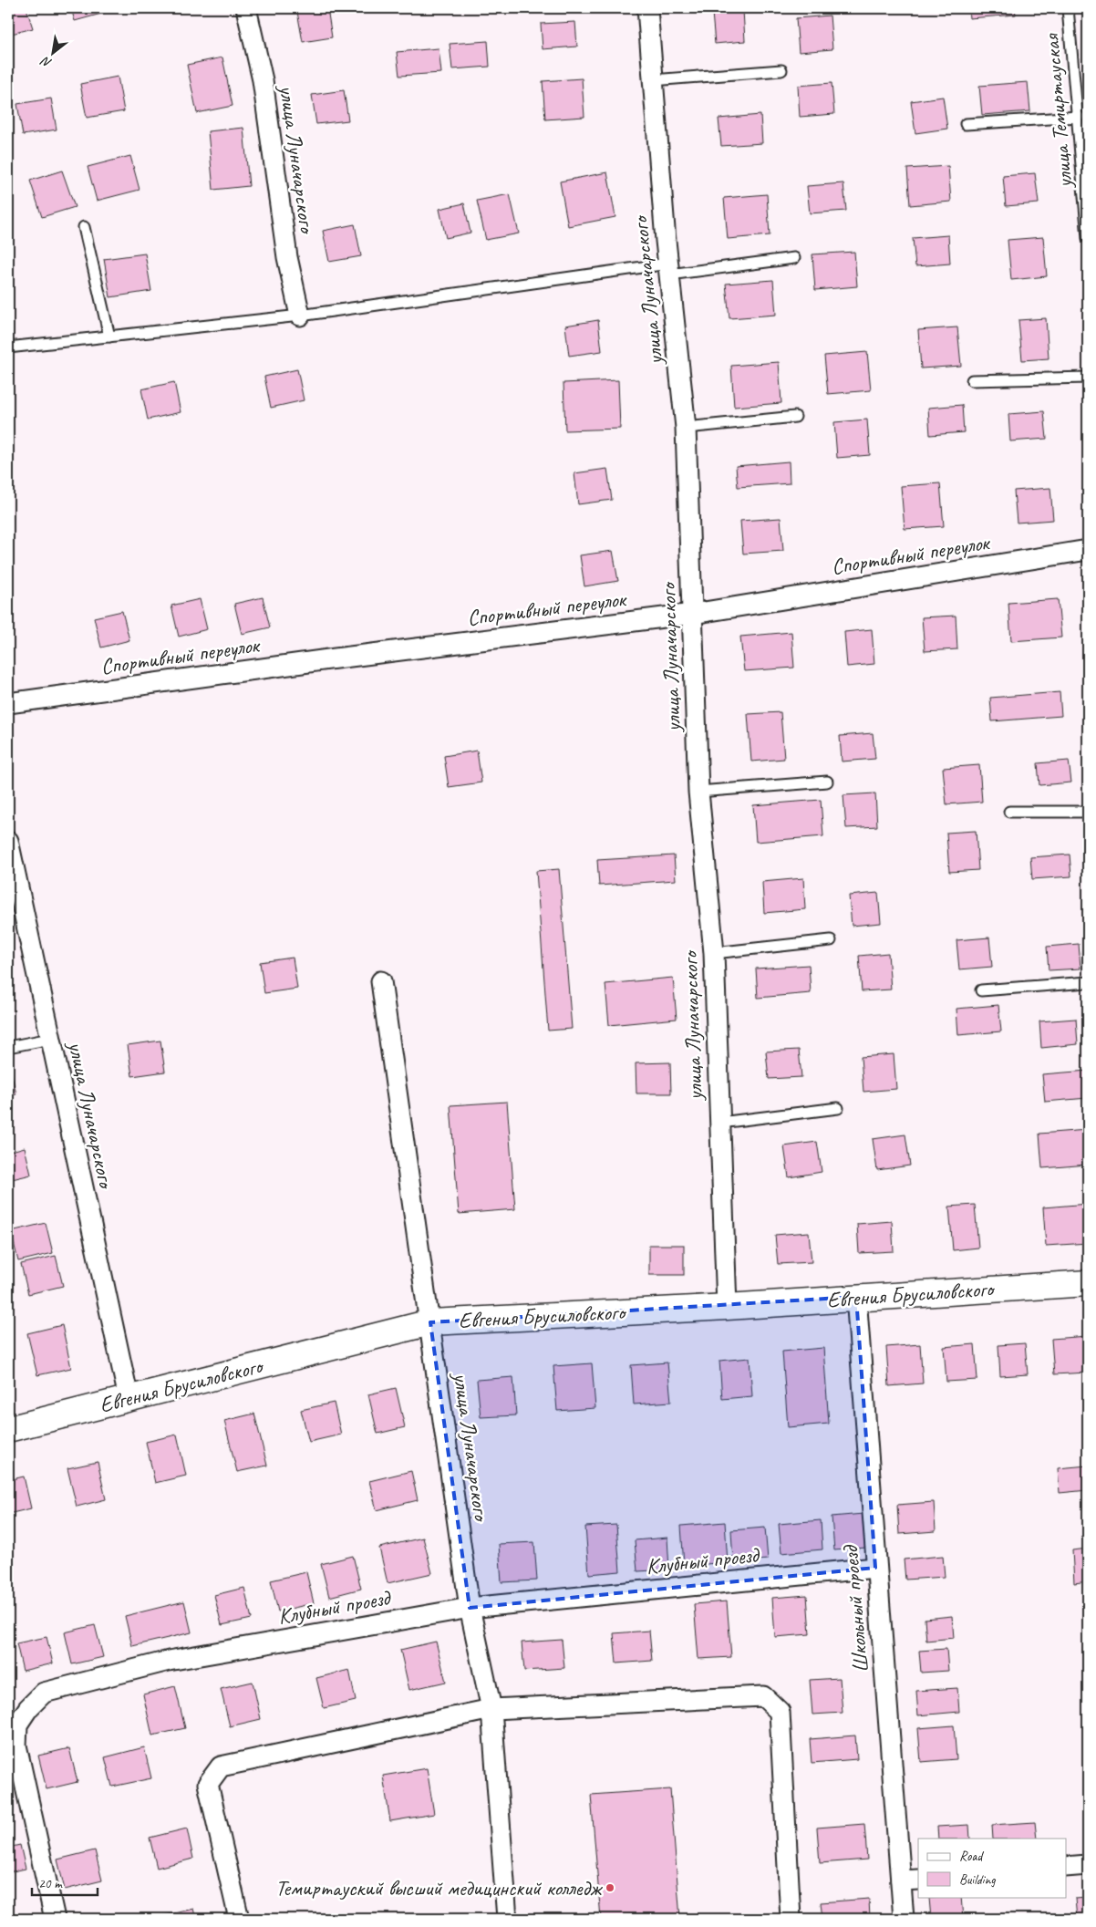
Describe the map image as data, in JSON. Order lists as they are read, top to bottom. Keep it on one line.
{"streets":{"street":["улица Луначарского","Спортивный переулок","Евгения Брусиловского","Клубный проезд","Школьный проезд"],"lane":["улица Темиртауская"]},"crossings":[["улица Луначарского","Спортивный переулок"],["улица Луначарского","Евгения Брусиловского"],["улица Луначарского","Клубный проезд"],["Евгения Брусиловского","Школьный проезд"],["Клубный проезд","Школьный проезд"]],"places":["Темиртауский высший медицинский колледж"],"legend":["Road","Building"],"scale_bar":"20 m","north":"bottom left"}
